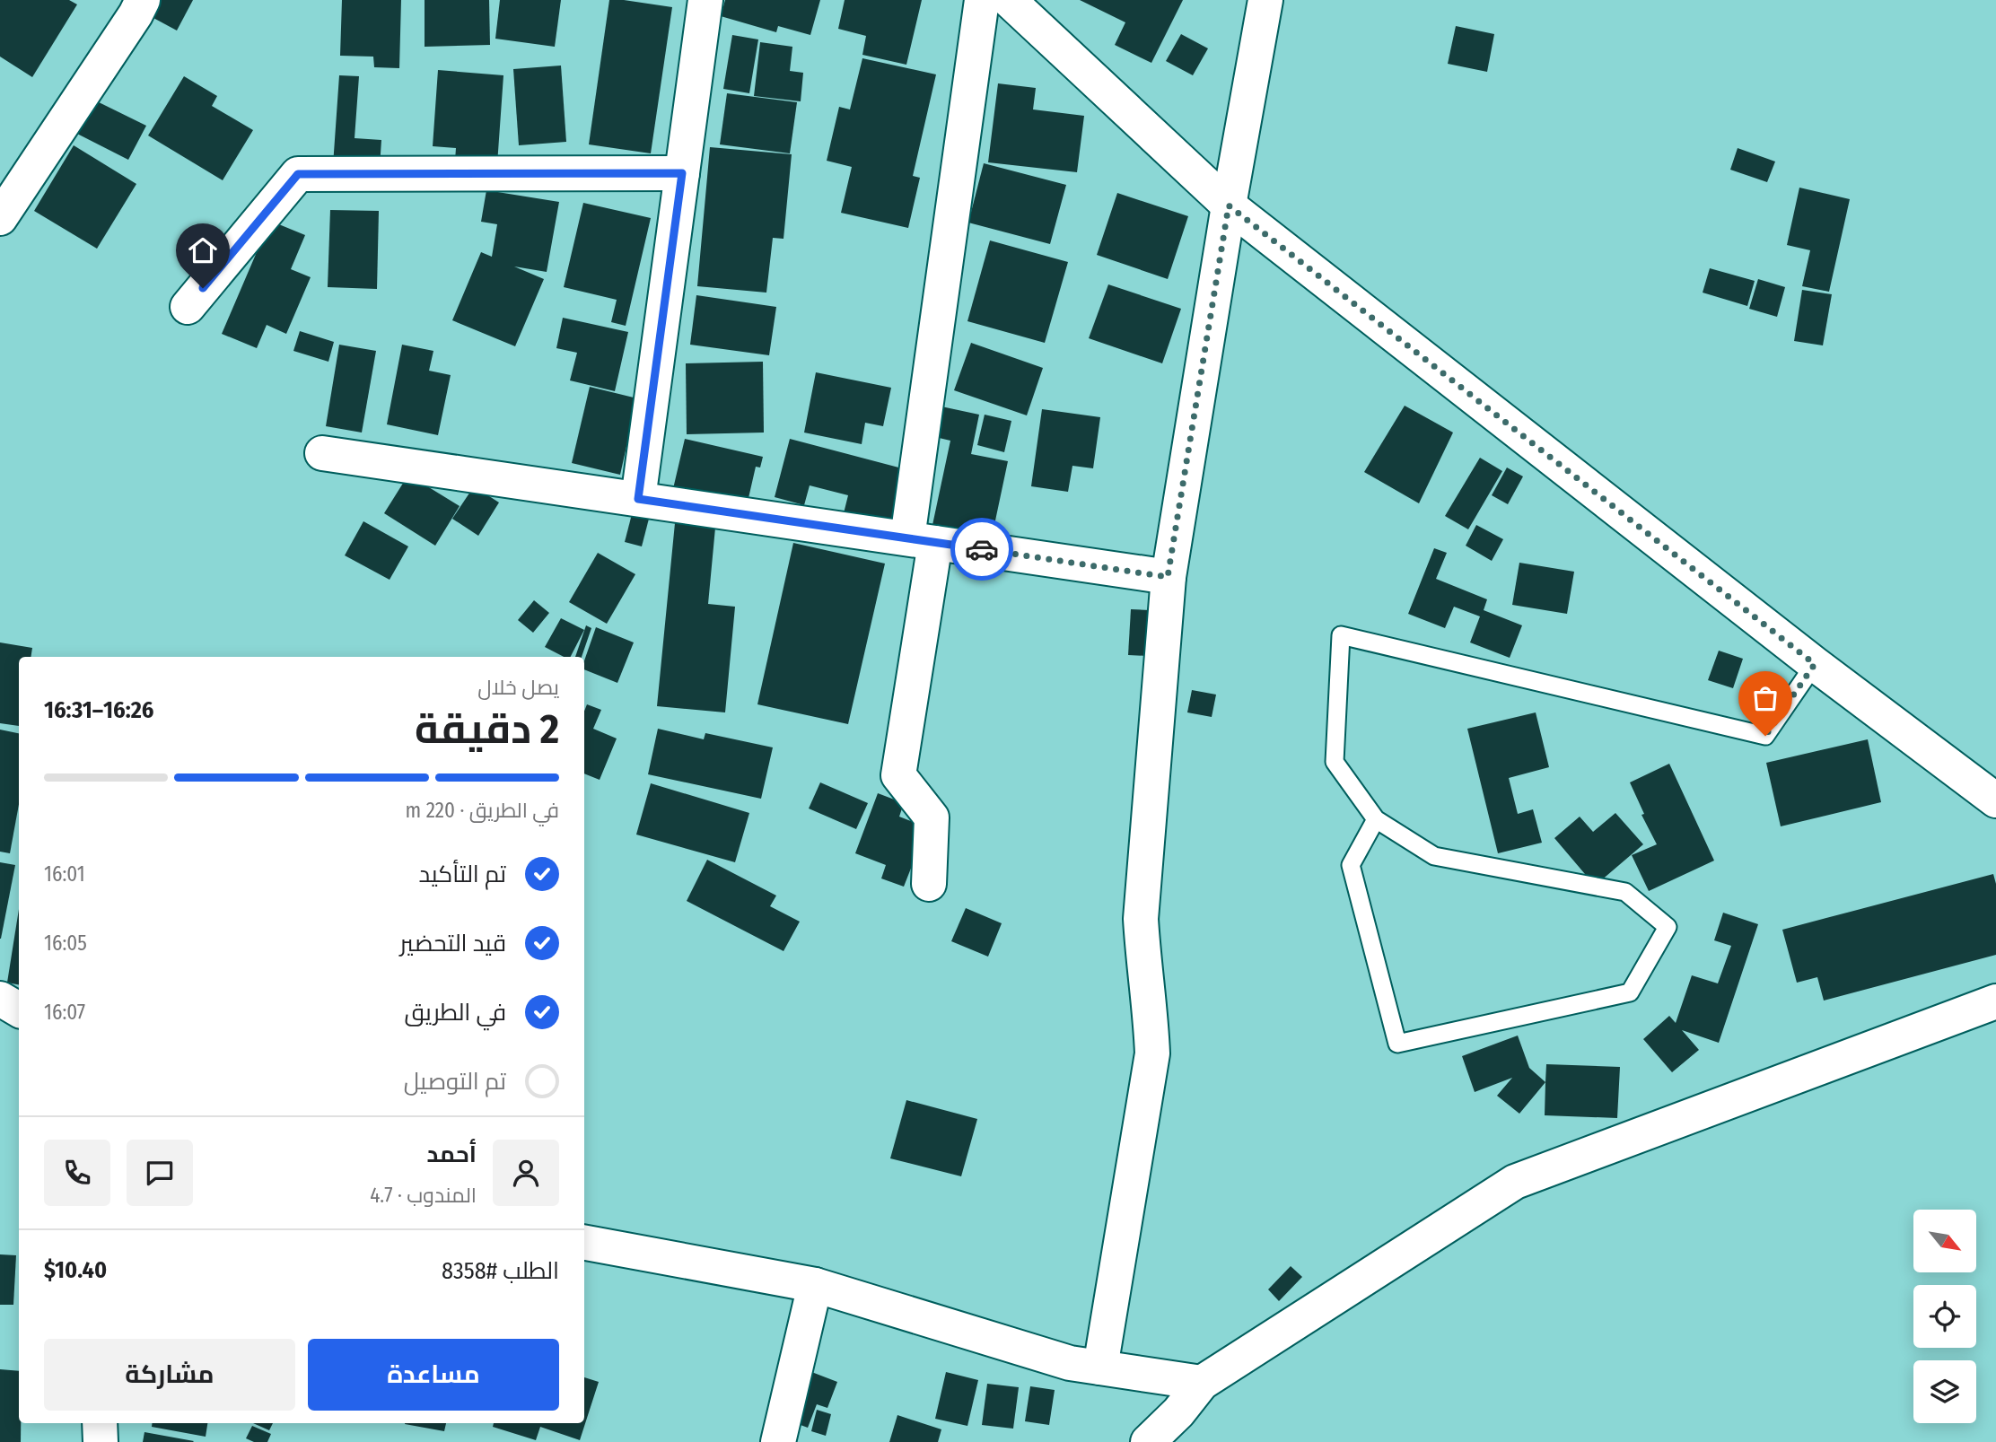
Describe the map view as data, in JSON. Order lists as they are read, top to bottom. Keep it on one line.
{"north":"bottom right","page":{"heading":["2 دقيقة","يصل خلال","16:26–16:31"],"panel":["أحمد","المندوب · 4.7","الطلب #8358","$10.40"],"bar":"في الطريق · 220 m","list":[["تم التأكيد","16:01"],["قيد التحضير","16:05"],["في الطريق","16:07"],"تم التوصيل"],"buttons":["مساعدة","مشاركة"]}}
